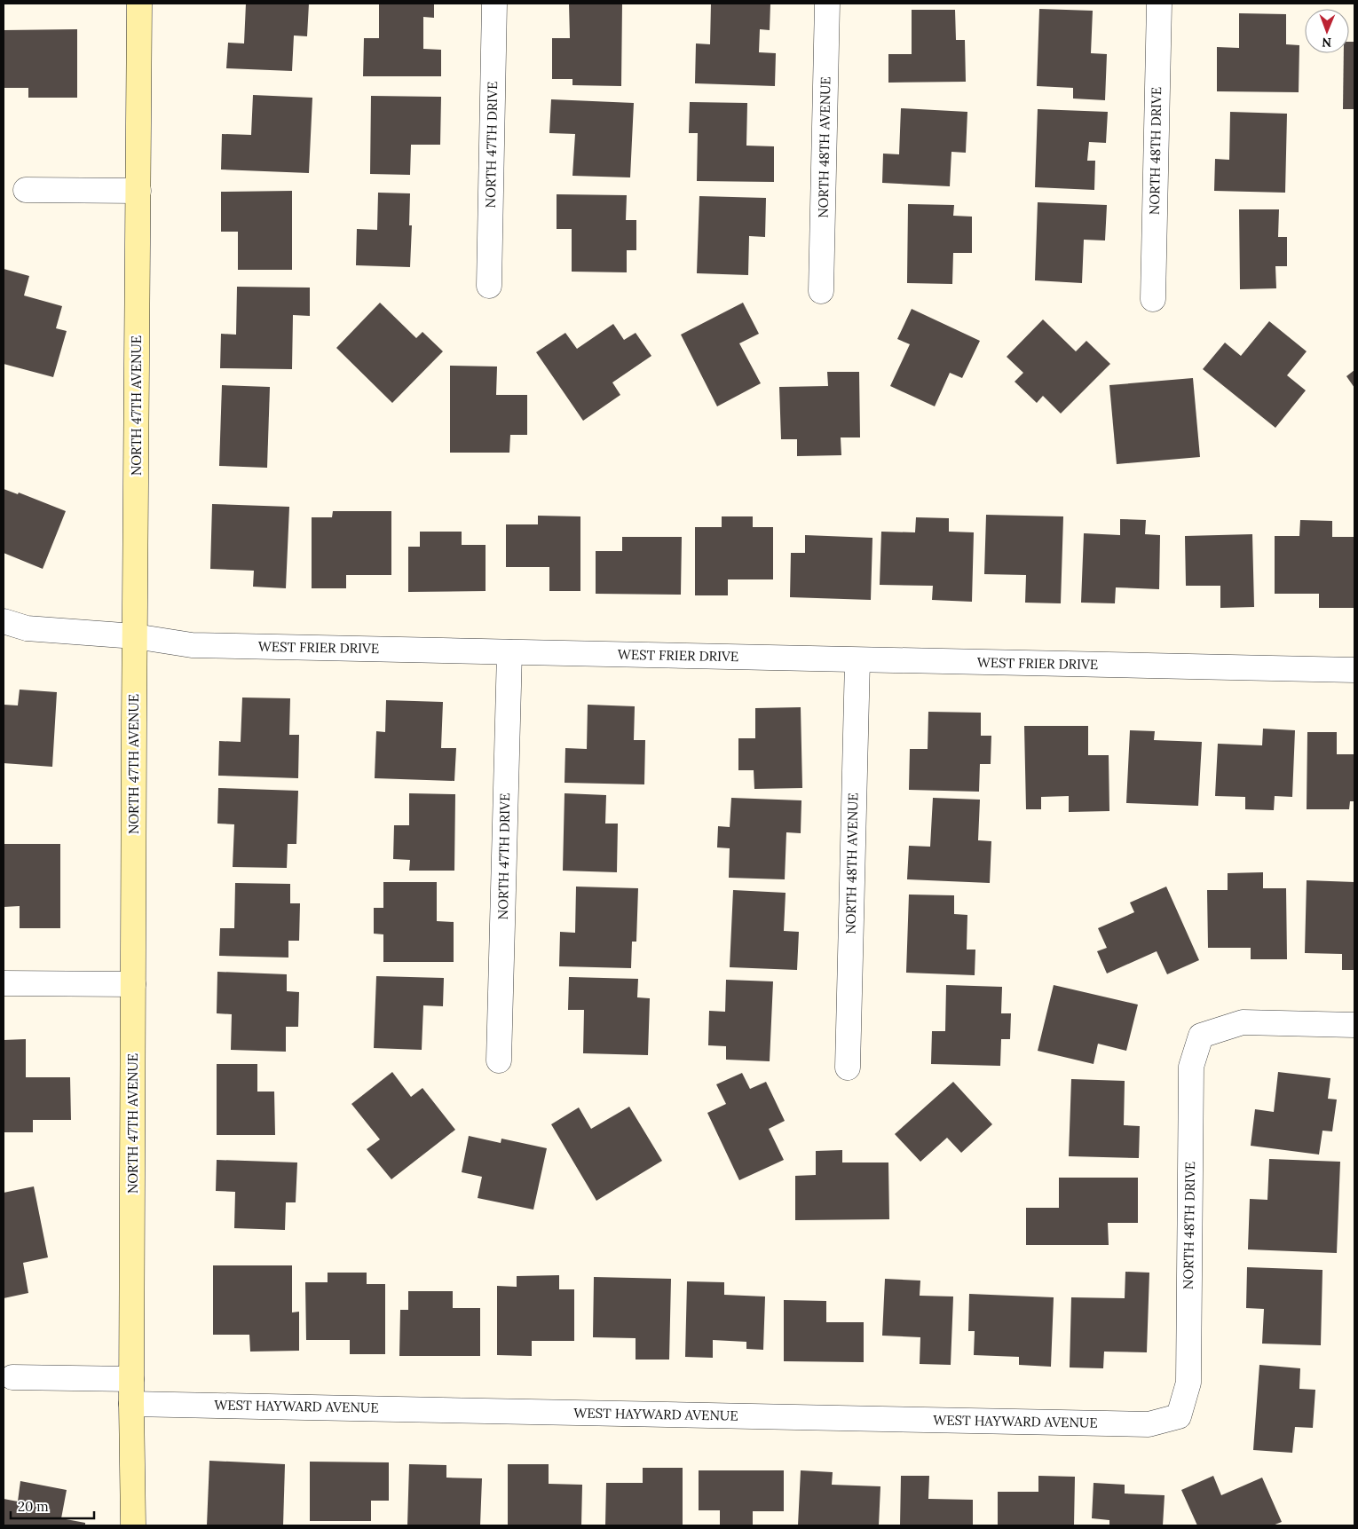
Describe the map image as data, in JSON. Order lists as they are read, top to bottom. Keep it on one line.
{"streets":{"street":["NORTH 47TH DRIVE","NORTH 48TH AVENUE","NORTH 48TH DRIVE","NORTH 47TH AVENUE","WEST FRIER DRIVE","WEST HAYWARD AVENUE"]},"crossings":[["NORTH 47TH DRIVE","WEST FRIER DRIVE"],["NORTH 48TH AVENUE","WEST FRIER DRIVE"],["NORTH 48TH DRIVE","WEST HAYWARD AVENUE"],["NORTH 47TH AVENUE","WEST FRIER DRIVE"],["NORTH 47TH AVENUE","WEST HAYWARD AVENUE"]],"scale_bar":"20 m","north":"bottom"}
